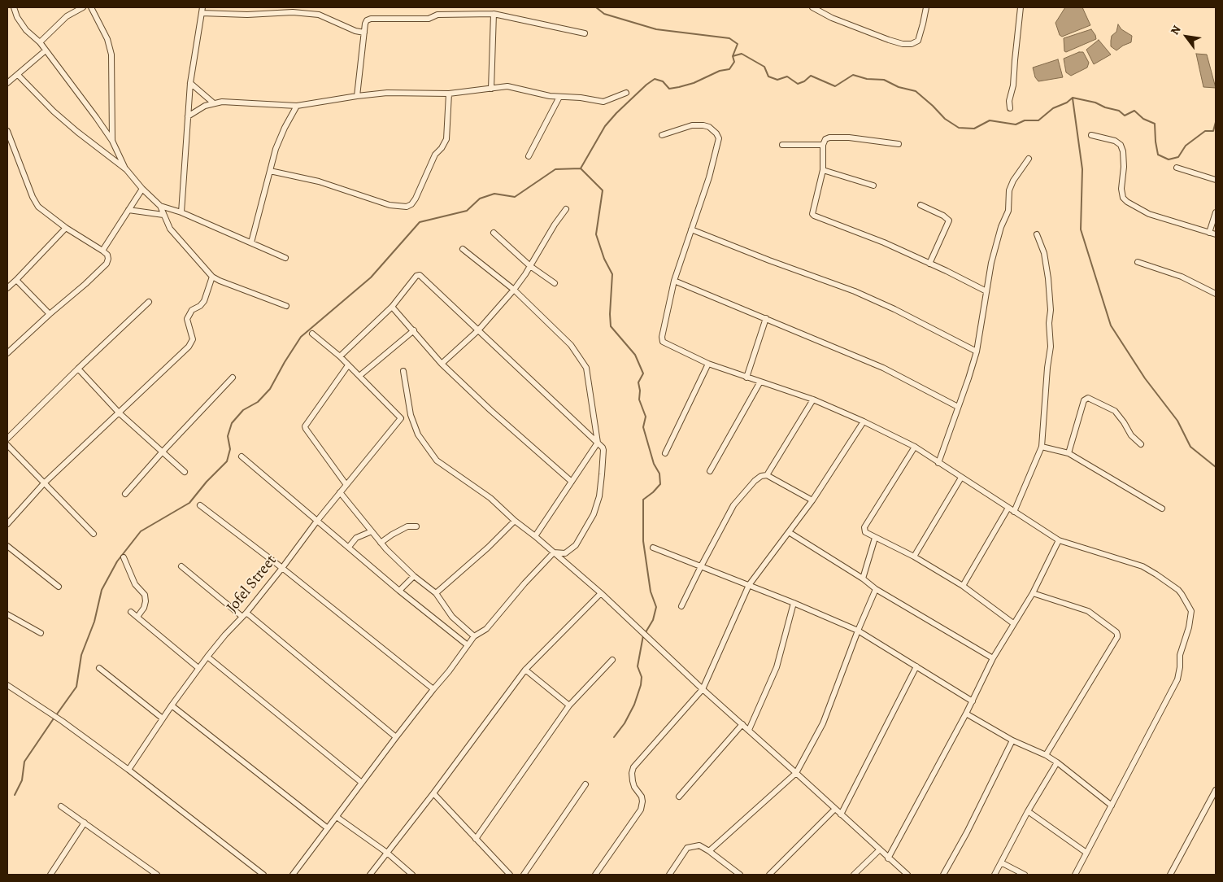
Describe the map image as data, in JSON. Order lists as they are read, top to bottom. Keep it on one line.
{"streets":{"street":["Jofel Street"]},"north":"top left"}
